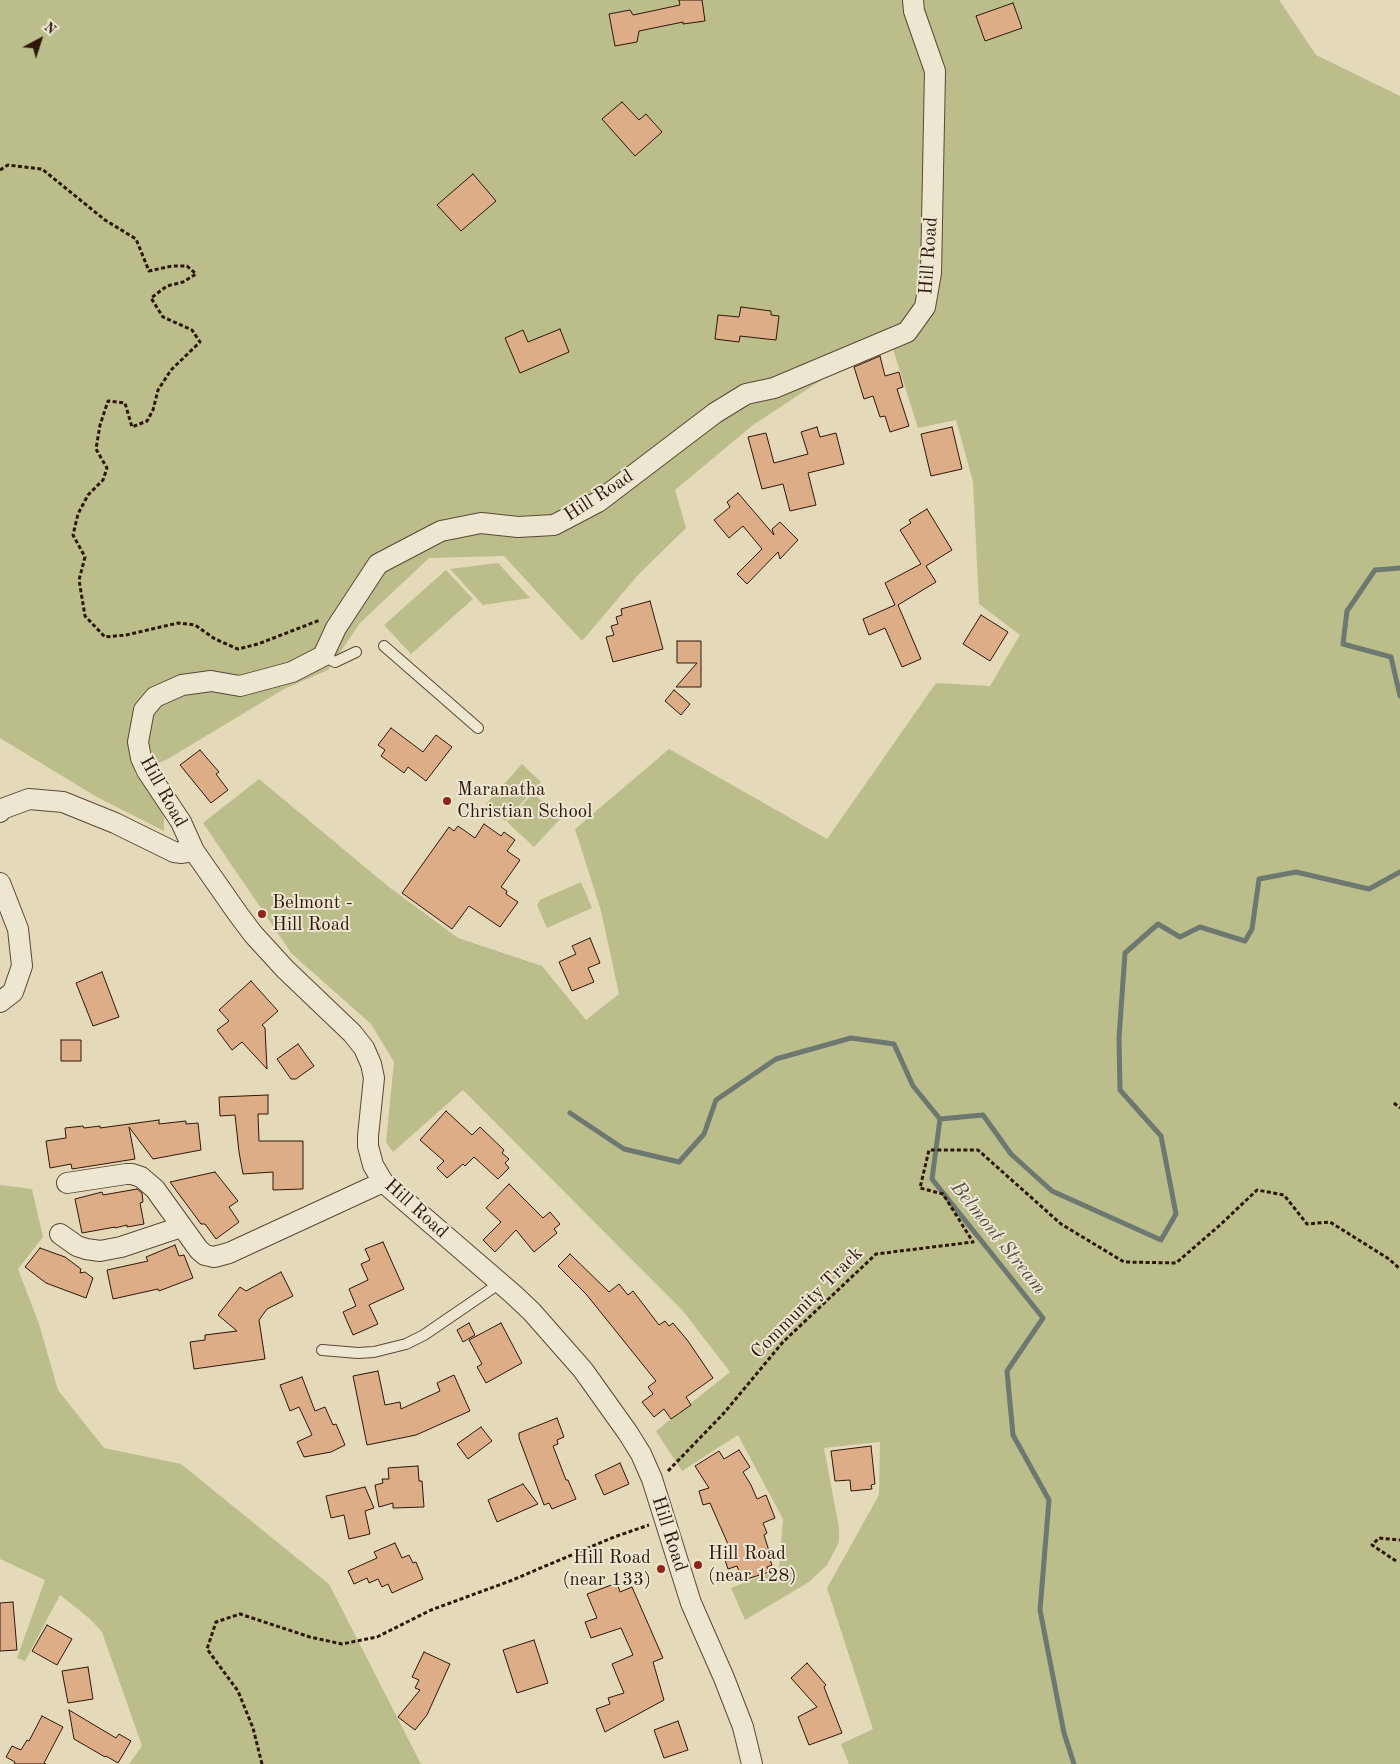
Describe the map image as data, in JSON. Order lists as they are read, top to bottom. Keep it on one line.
{"streets":{"street":["Hill Road"],"path":["Community Track"]},"crossings":[["Hill Road","Community Track"]],"water":["Belmont Stream"],"places":["Maranatha Christian School","Belmont - Hill Road","Hill Road (near 128)","Hill Road (near 133)"],"north":"top right"}
